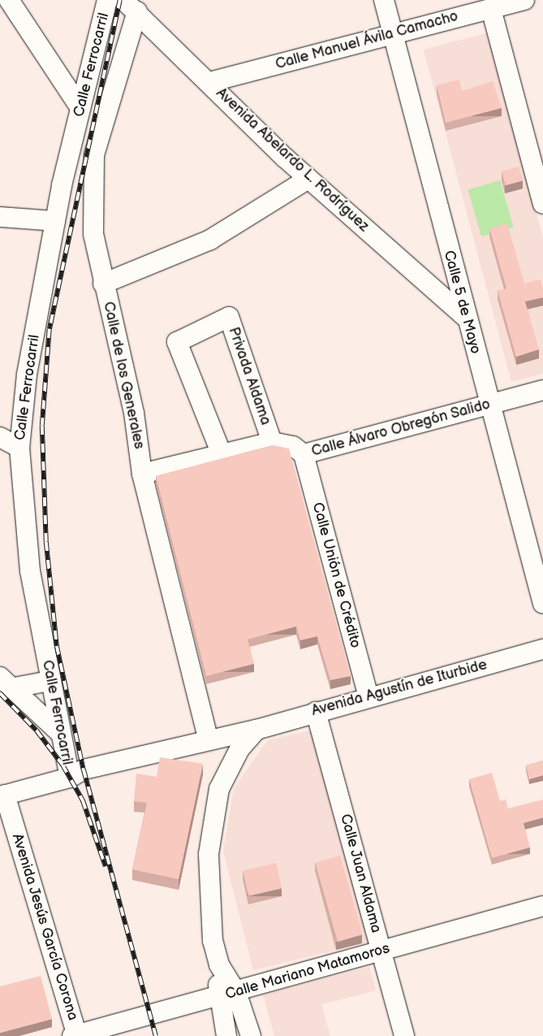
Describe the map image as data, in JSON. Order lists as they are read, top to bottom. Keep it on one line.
{"streets":{"street":["Calle Manuel Ávila Camacho","Calle Ferrocarril","Avenida Abelardo L. Rodríguez","Calle 5 de Mayo","Calle de los Generales","Privada Aldama","Calle Álvaro Obregón Salido","Calle Unión de Crédito","Avenida Agustín de Iturbide","Calle Juan Aldama","Avenida Jesús García Corona","Calle Mariano Matamoros"]},"crossings":[["Calle Manuel Ávila Camacho","Avenida Abelardo L. Rodríguez"],["Calle Manuel Ávila Camacho","Calle 5 de Mayo"],["Calle Ferrocarril","Avenida Agustín de Iturbide"],["Avenida Abelardo L. Rodríguez","Calle 5 de Mayo"],["Avenida Abelardo L. Rodríguez","Calle de los Generales"],["Calle 5 de Mayo","Calle Álvaro Obregón Salido"],["Calle de los Generales","Calle Álvaro Obregón Salido"],["Calle de los Generales","Avenida Agustín de Iturbide"],["Privada Aldama","Calle Álvaro Obregón Salido"],["Calle Álvaro Obregón Salido","Calle Unión de Crédito"],["Calle Unión de Crédito","Avenida Agustín de Iturbide"],["Avenida Agustín de Iturbide","Calle Juan Aldama"],["Avenida Agustín de Iturbide","Avenida Jesús García Corona"],["Calle Juan Aldama","Calle Mariano Matamoros"],["Avenida Jesús García Corona","Calle Mariano Matamoros"]]}
